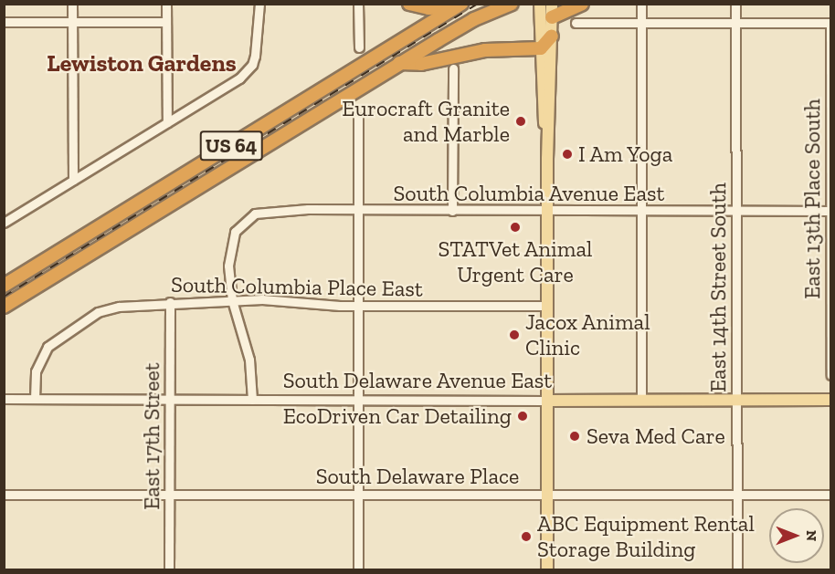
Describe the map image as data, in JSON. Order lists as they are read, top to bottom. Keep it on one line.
{"streets":{"highway":["US 64"],"main road":["South Delaware Avenue East"],"street":["South Columbia Avenue East","East 13th Place South","South Columbia Place East","East 14th Street South","East 17th Street","South Delaware Place"]},"crossings":[["South Columbia Avenue East","East 13th Place South"],["South Columbia Avenue East","South Columbia Place East"],["South Columbia Avenue East","East 14th Street South"],["South Columbia Place East","South Delaware Avenue East"],["South Columbia Place East","East 17th Street"],["East 14th Street South","South Delaware Avenue East"],["East 14th Street South","South Delaware Place"],["South Delaware Avenue East","East 17th Street"],["East 17th Street","South Delaware Place"]],"districts":["Lewiston Gardens"],"places":["Eurocraft Granite and Marble","I Am Yoga","STATVet Animal Urgent Care","Jacox Animal Clinic","EcoDriven Car Detailing","Seva Med Care","ABC Equipment Rental Storage Building"],"north":"right"}
